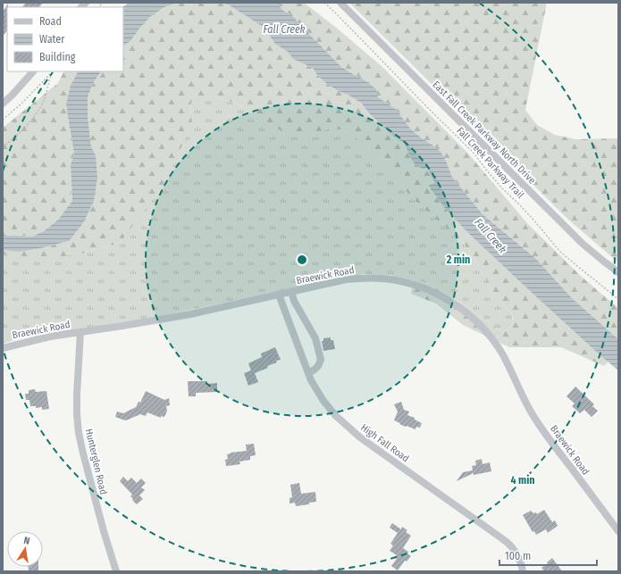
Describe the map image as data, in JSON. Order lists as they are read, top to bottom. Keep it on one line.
{"streets":{"street":["East Fall Creek Parkway North Drive","Braewick Road","High Fall Road","Hunterglen Road"],"path":["Fall Creek Parkway Trail"]},"crossings":[["Braewick Road","High Fall Road"],["Braewick Road","Hunterglen Road"]],"water":["Fall Creek"],"legend":["Road","Water","Building"],"scale_bar":"100 m","north":"top","rings":["2 min","4 min"]}
